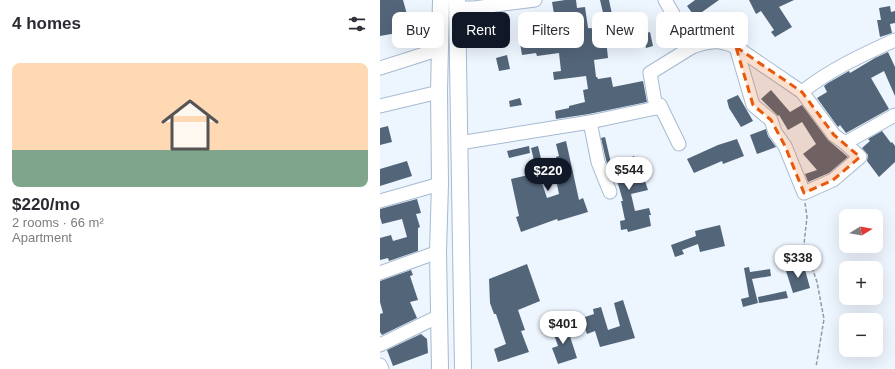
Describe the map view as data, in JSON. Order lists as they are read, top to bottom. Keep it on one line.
{"north":"right","page":{"heading":"4 homes","chip":["Buy","Rent","Filters","New","Apartment"],"list":[{"name":"$220/mo","note":"2 rooms · 66 m² · Apartment"}],"price":["$544","$220","$338","$401"],"map_buttons":["+","−"]}}
